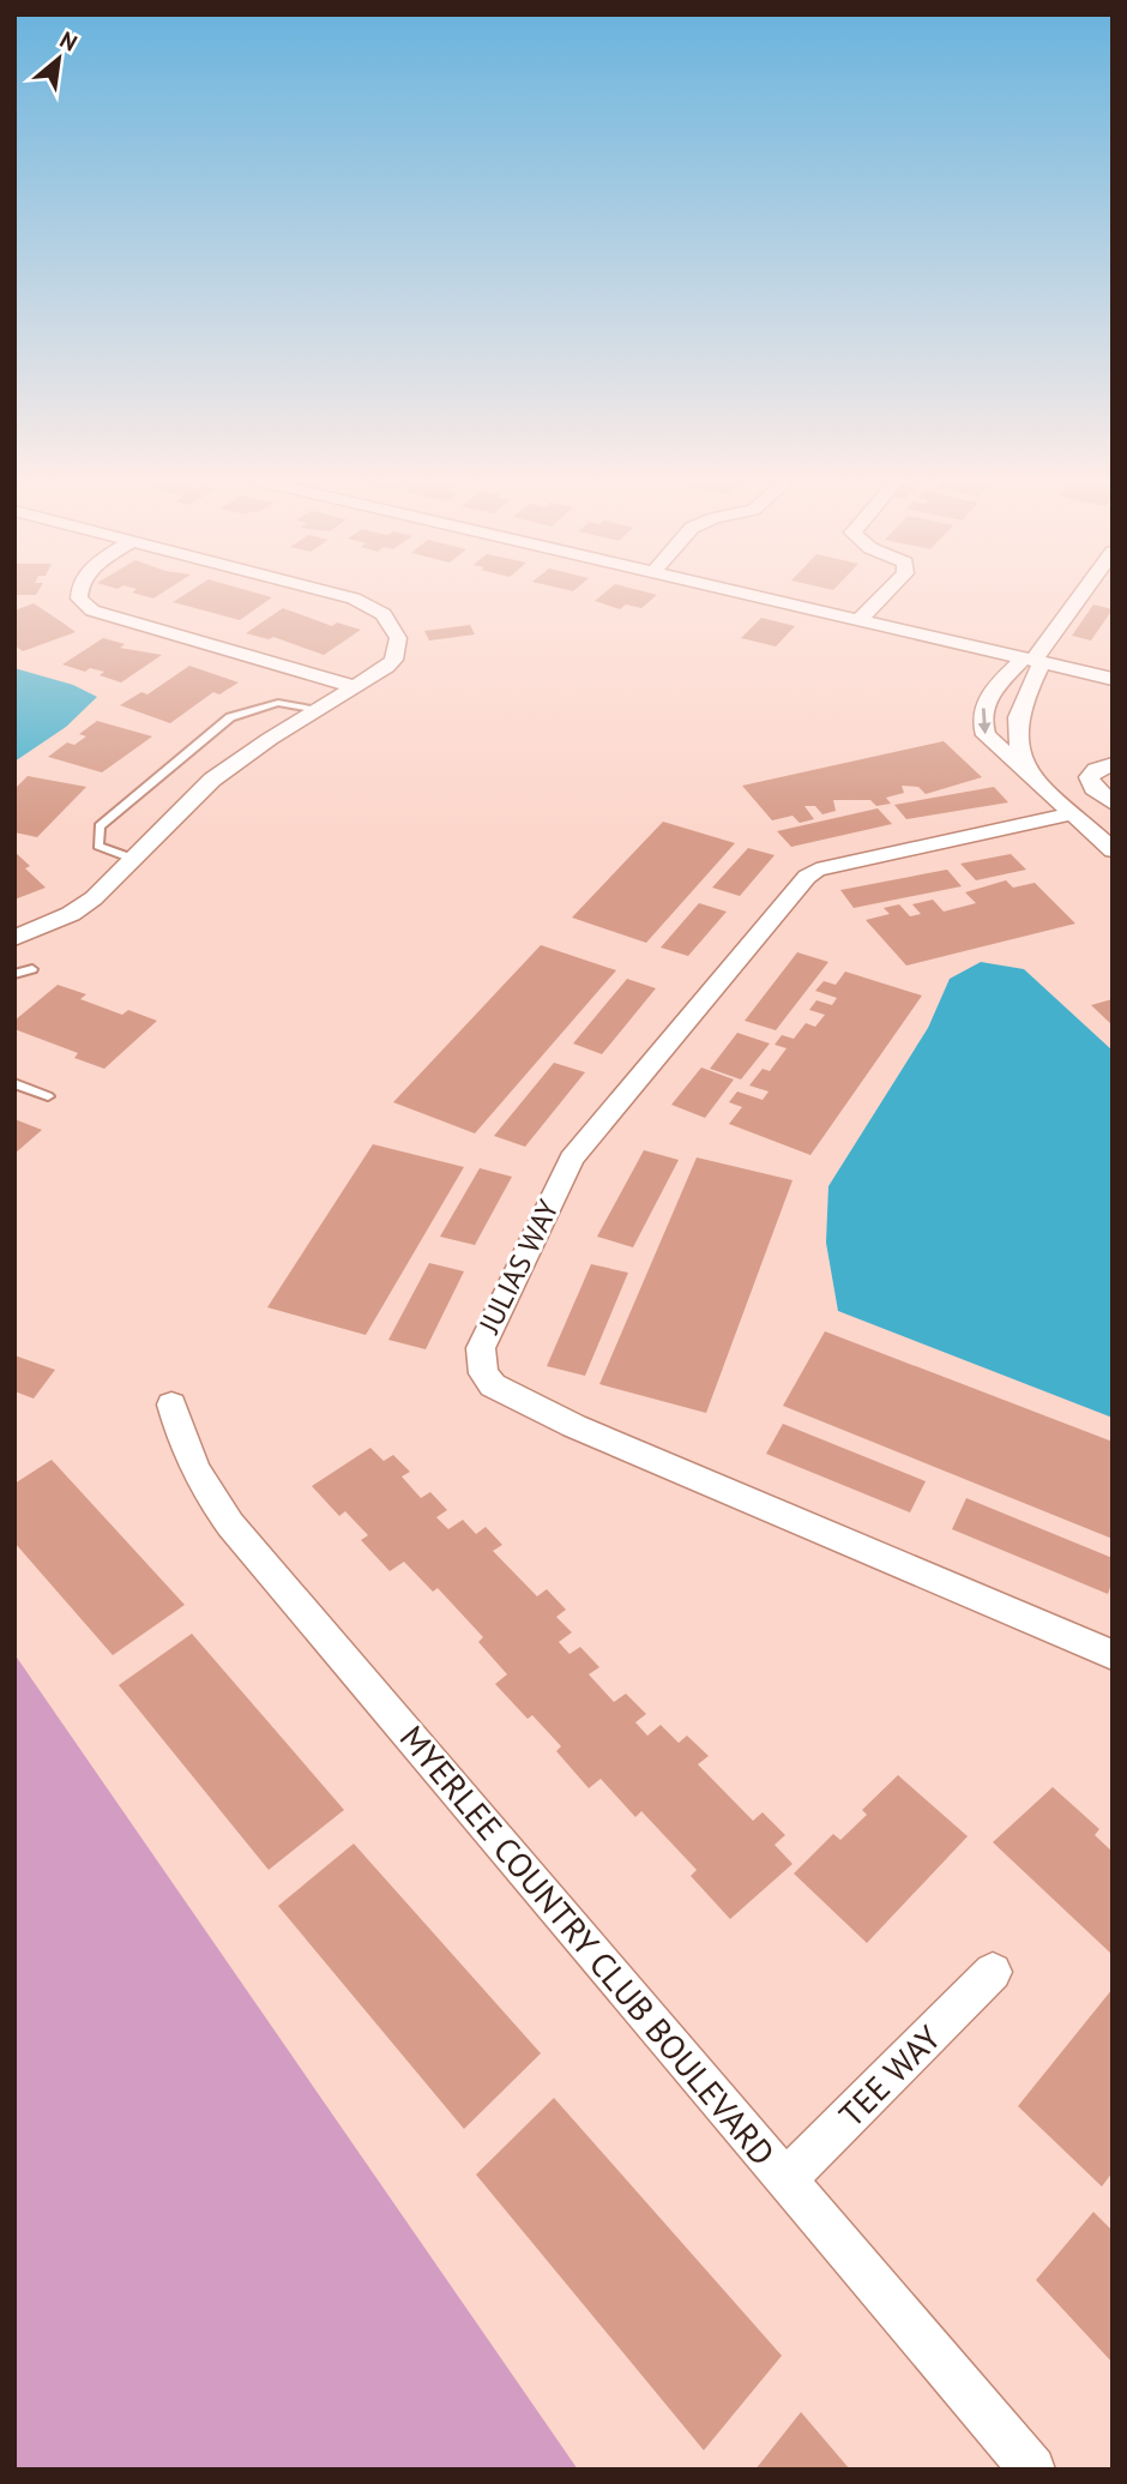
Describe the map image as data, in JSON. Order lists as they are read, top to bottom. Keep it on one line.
{"streets":{"street":["JULIAS WAY","MYERLEE COUNTRY CLUB BOULEVARD","TEE WAY"]},"crossings":[["MYERLEE COUNTRY CLUB BOULEVARD","TEE WAY"]],"north":"top right"}
